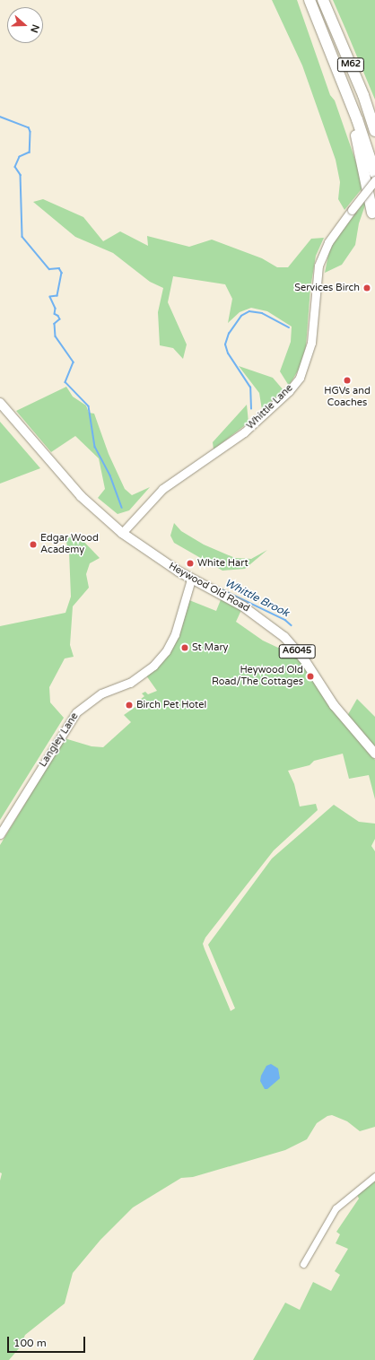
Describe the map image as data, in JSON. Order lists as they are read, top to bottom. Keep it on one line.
{"streets":{"highway":["M62"],"main road":["Heywood Old Road","A6045"],"street":["Whittle Lane","Langley Lane"]},"crossings":[["Whittle Lane","Heywood Old Road"],["Heywood Old Road","Langley Lane"]],"water":["Whittle Brook"],"places":["Services Birch","HGVs and Coaches","Edgar Wood Academy","White Hart","St Mary","Heywood Old Road/The Cottages","Birch Pet Hotel"],"scale_bar":"100 m","north":"right"}
